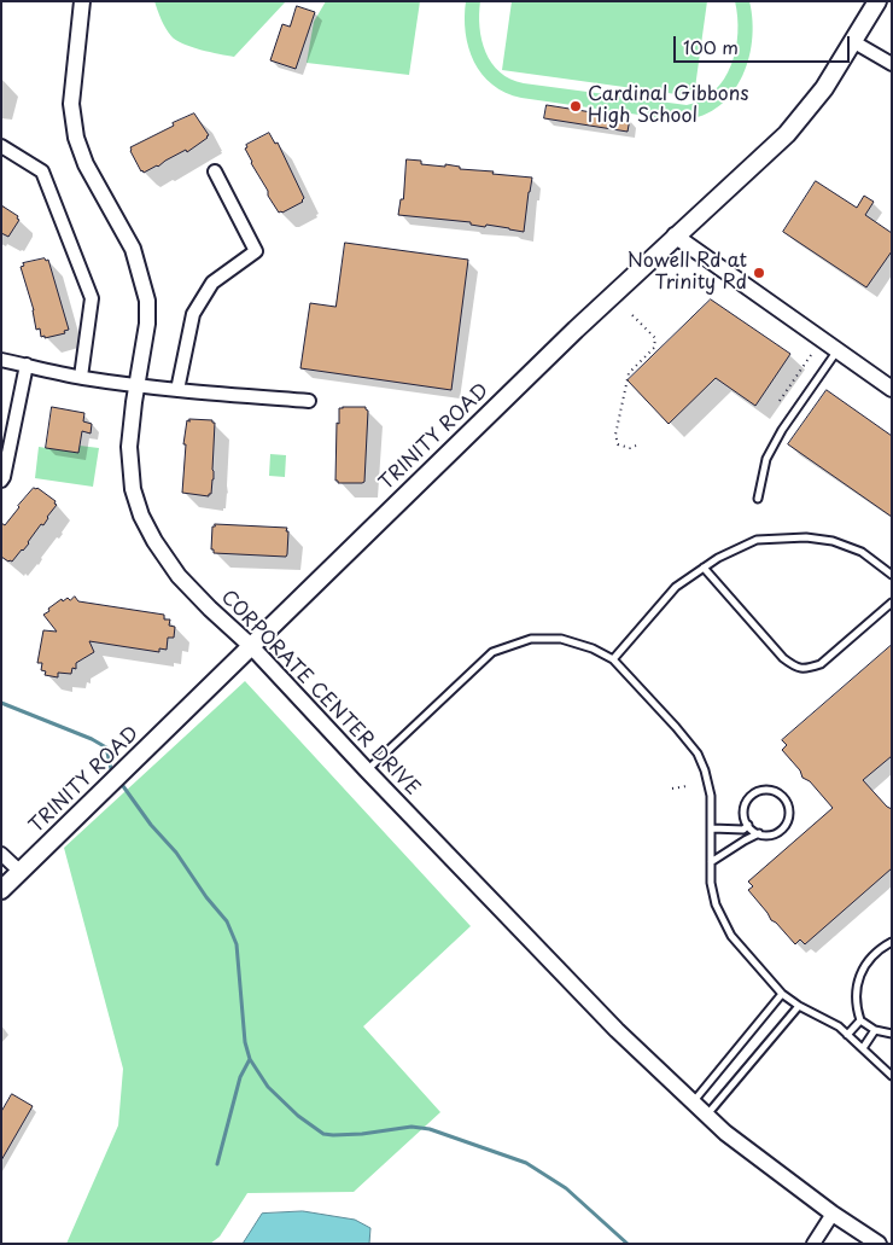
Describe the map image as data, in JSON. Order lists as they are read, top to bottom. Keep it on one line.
{"streets":{"main road":["TRINITY ROAD"],"street":["CORPORATE CENTER DRIVE"]},"crossings":[["TRINITY ROAD","CORPORATE CENTER DRIVE"]],"places":["Cardinal Gibbons High School","Nowell Rd at Trinity Rd"],"scale_bar":"100 m"}
